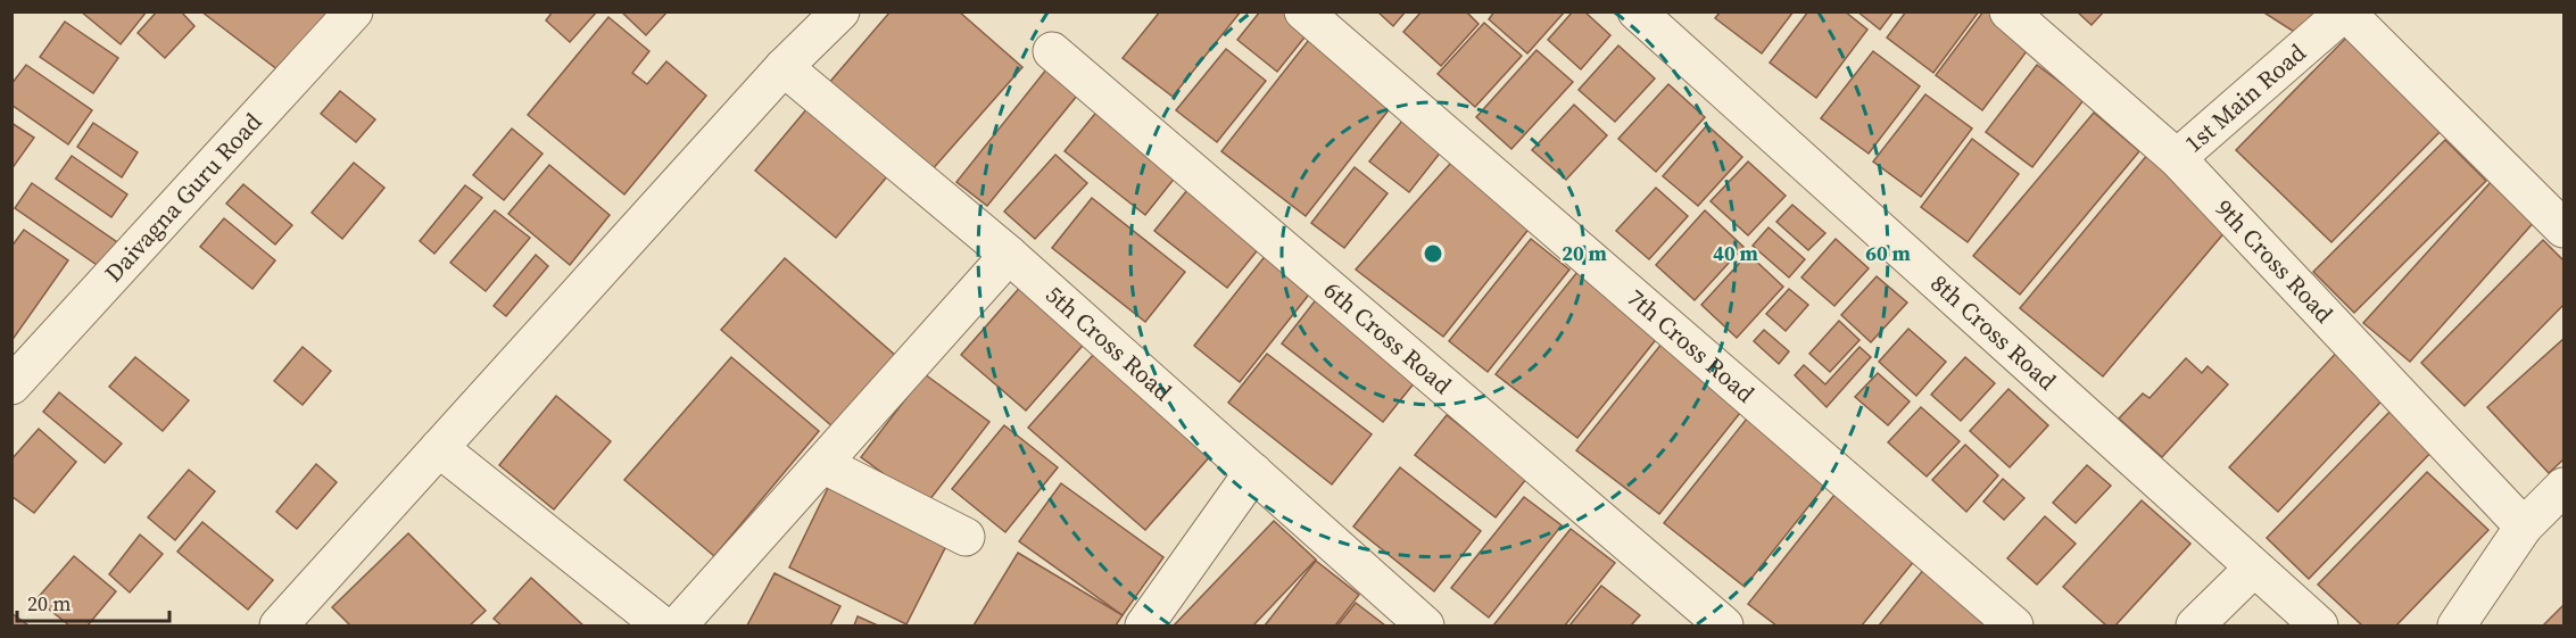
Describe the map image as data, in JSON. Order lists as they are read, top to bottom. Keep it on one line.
{"streets":{"street":["1st Main Road","Daivagna Guru Road","9th Cross Road","8th Cross Road","6th Cross Road","5th Cross Road","7th Cross Road"]},"crossings":[["1st Main Road","9th Cross Road"]],"scale_bar":"20 m","rings":["20 m","40 m","60 m"]}
